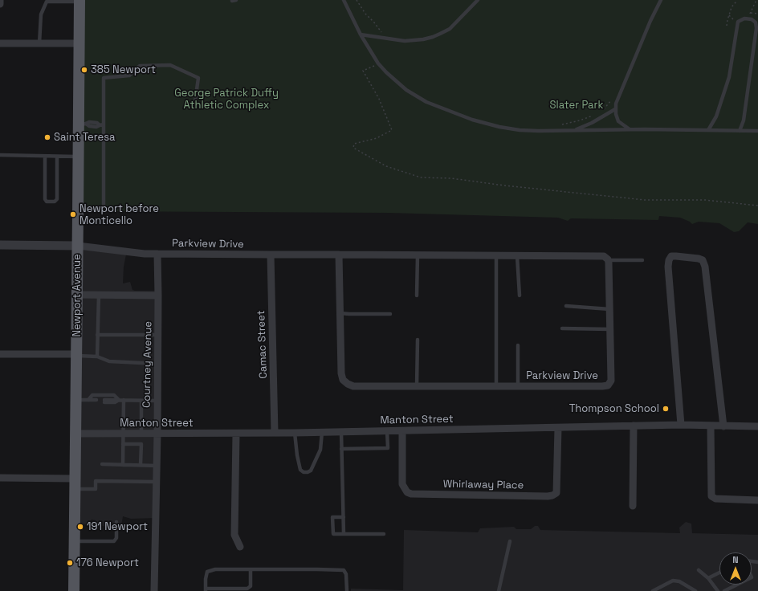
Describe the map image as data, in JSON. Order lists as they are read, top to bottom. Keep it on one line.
{"streets":{"main road":["Newport Avenue"],"street":["Parkview Drive","Camac Street","Courtney Avenue","Manton Street","Whirlaway Place"]},"crossings":[["Parkview Drive","Newport Avenue"],["Parkview Drive","Camac Street"],["Parkview Drive","Courtney Avenue"],["Newport Avenue","Manton Street"],["Camac Street","Manton Street"],["Courtney Avenue","Manton Street"],["Manton Street","Whirlaway Place"]],"parks":["George Patrick Duffy Athletic Complex","Slater Park"],"places":["385 Newport","Saint Teresa","Newport before Monticello","Thompson School","191 Newport","176 Newport"],"north":"top"}
